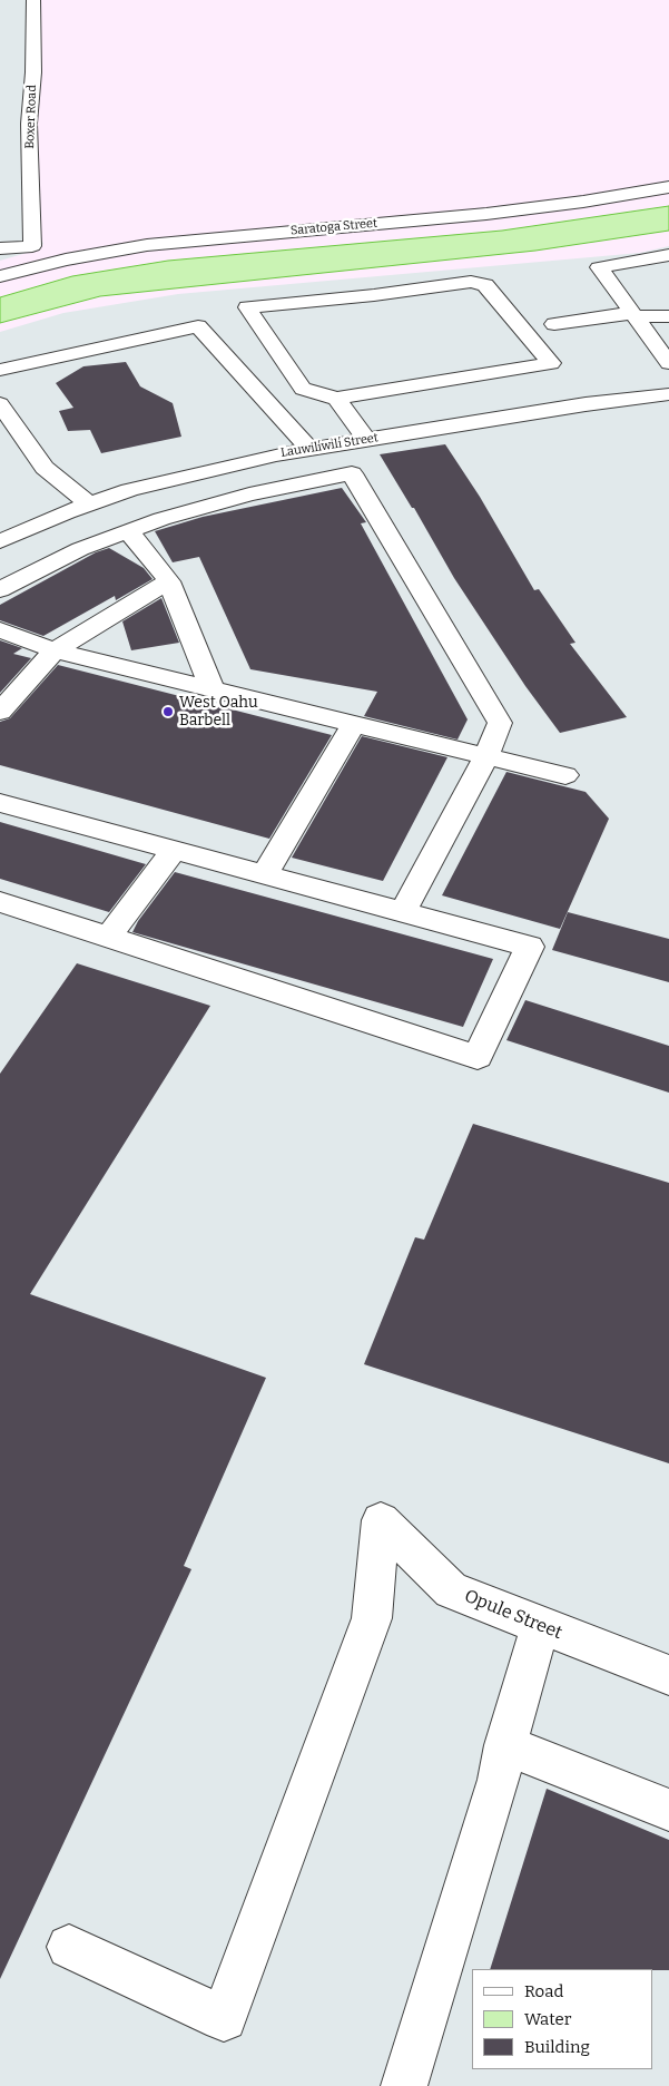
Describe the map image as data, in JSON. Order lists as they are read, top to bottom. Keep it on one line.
{"streets":{"street":["Boxer Road","Saratoga Street","Lauwiliwili Street","Opule Street"]},"places":["West Oahu Barbell"],"legend":["Road","Water","Building"]}
